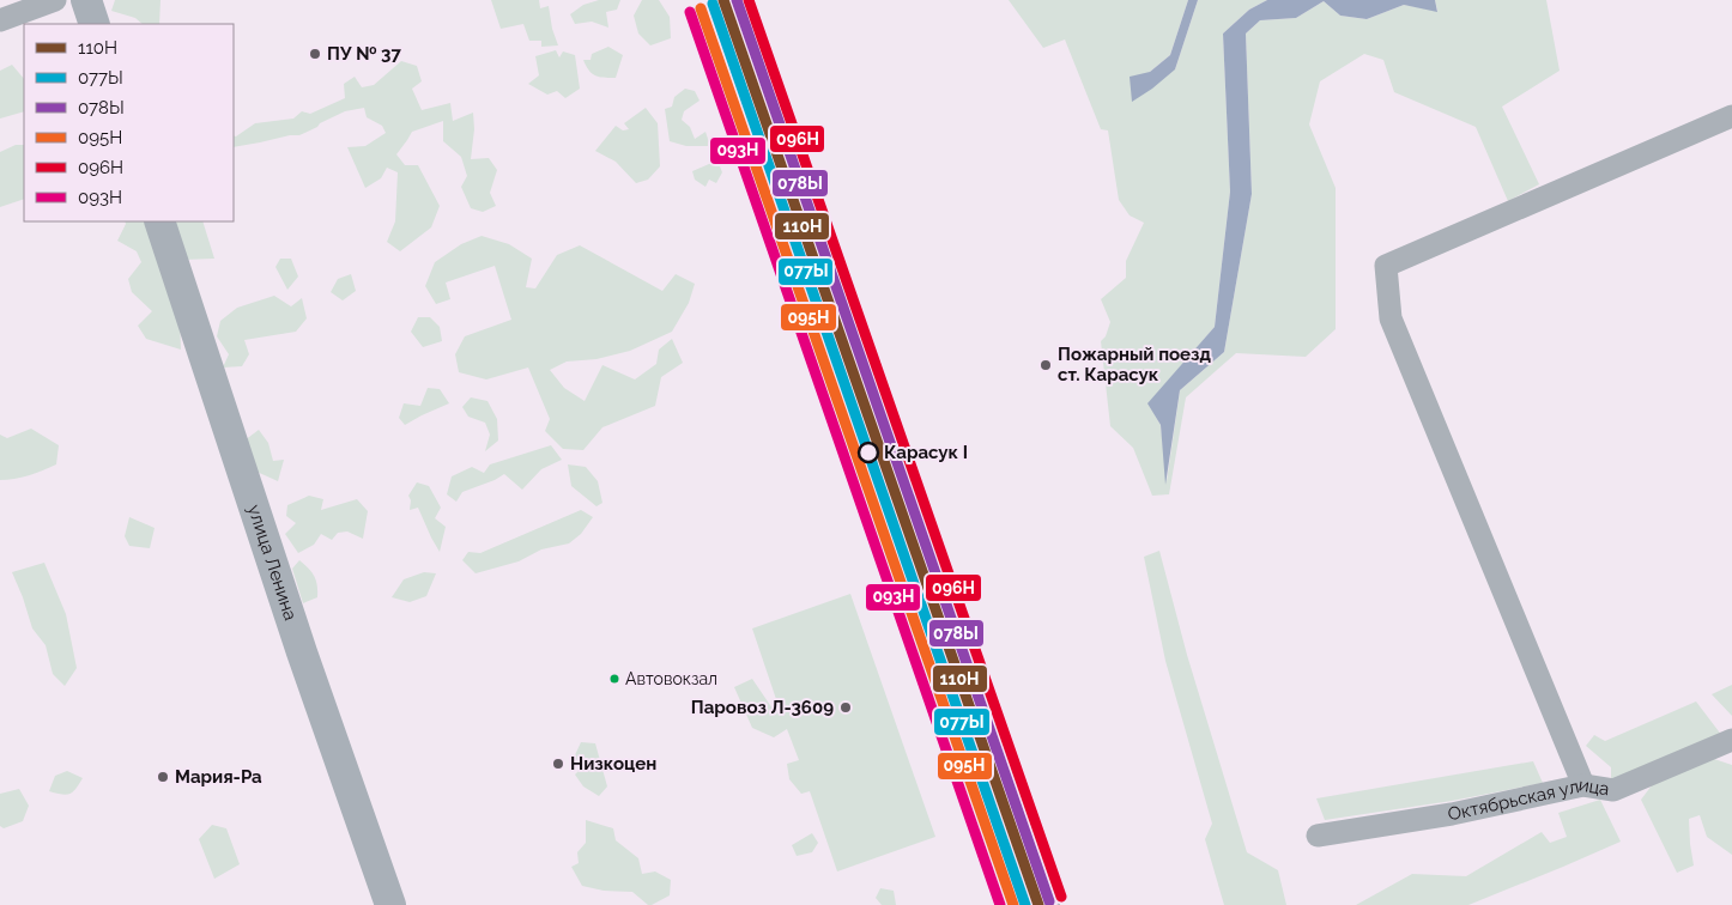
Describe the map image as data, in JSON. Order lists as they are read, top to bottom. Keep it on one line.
{"streets":{"main road":["улица Ленина"],"street":["Октябрьская улица"]},"places":["ПУ № 37","Пожарный поезд ст. Карасук","Карасук I","Автовокзал","Паровоз Л-3609","Низкоцен","Мария-Ра"],"lines":["transit line 110Н","transit line 078Ы","transit line 096Н","transit line 077Ы","transit line 095Н","transit line 093Н"],"legend":["110Н","077Ы","078Ы","095Н","096Н","093Н"]}
